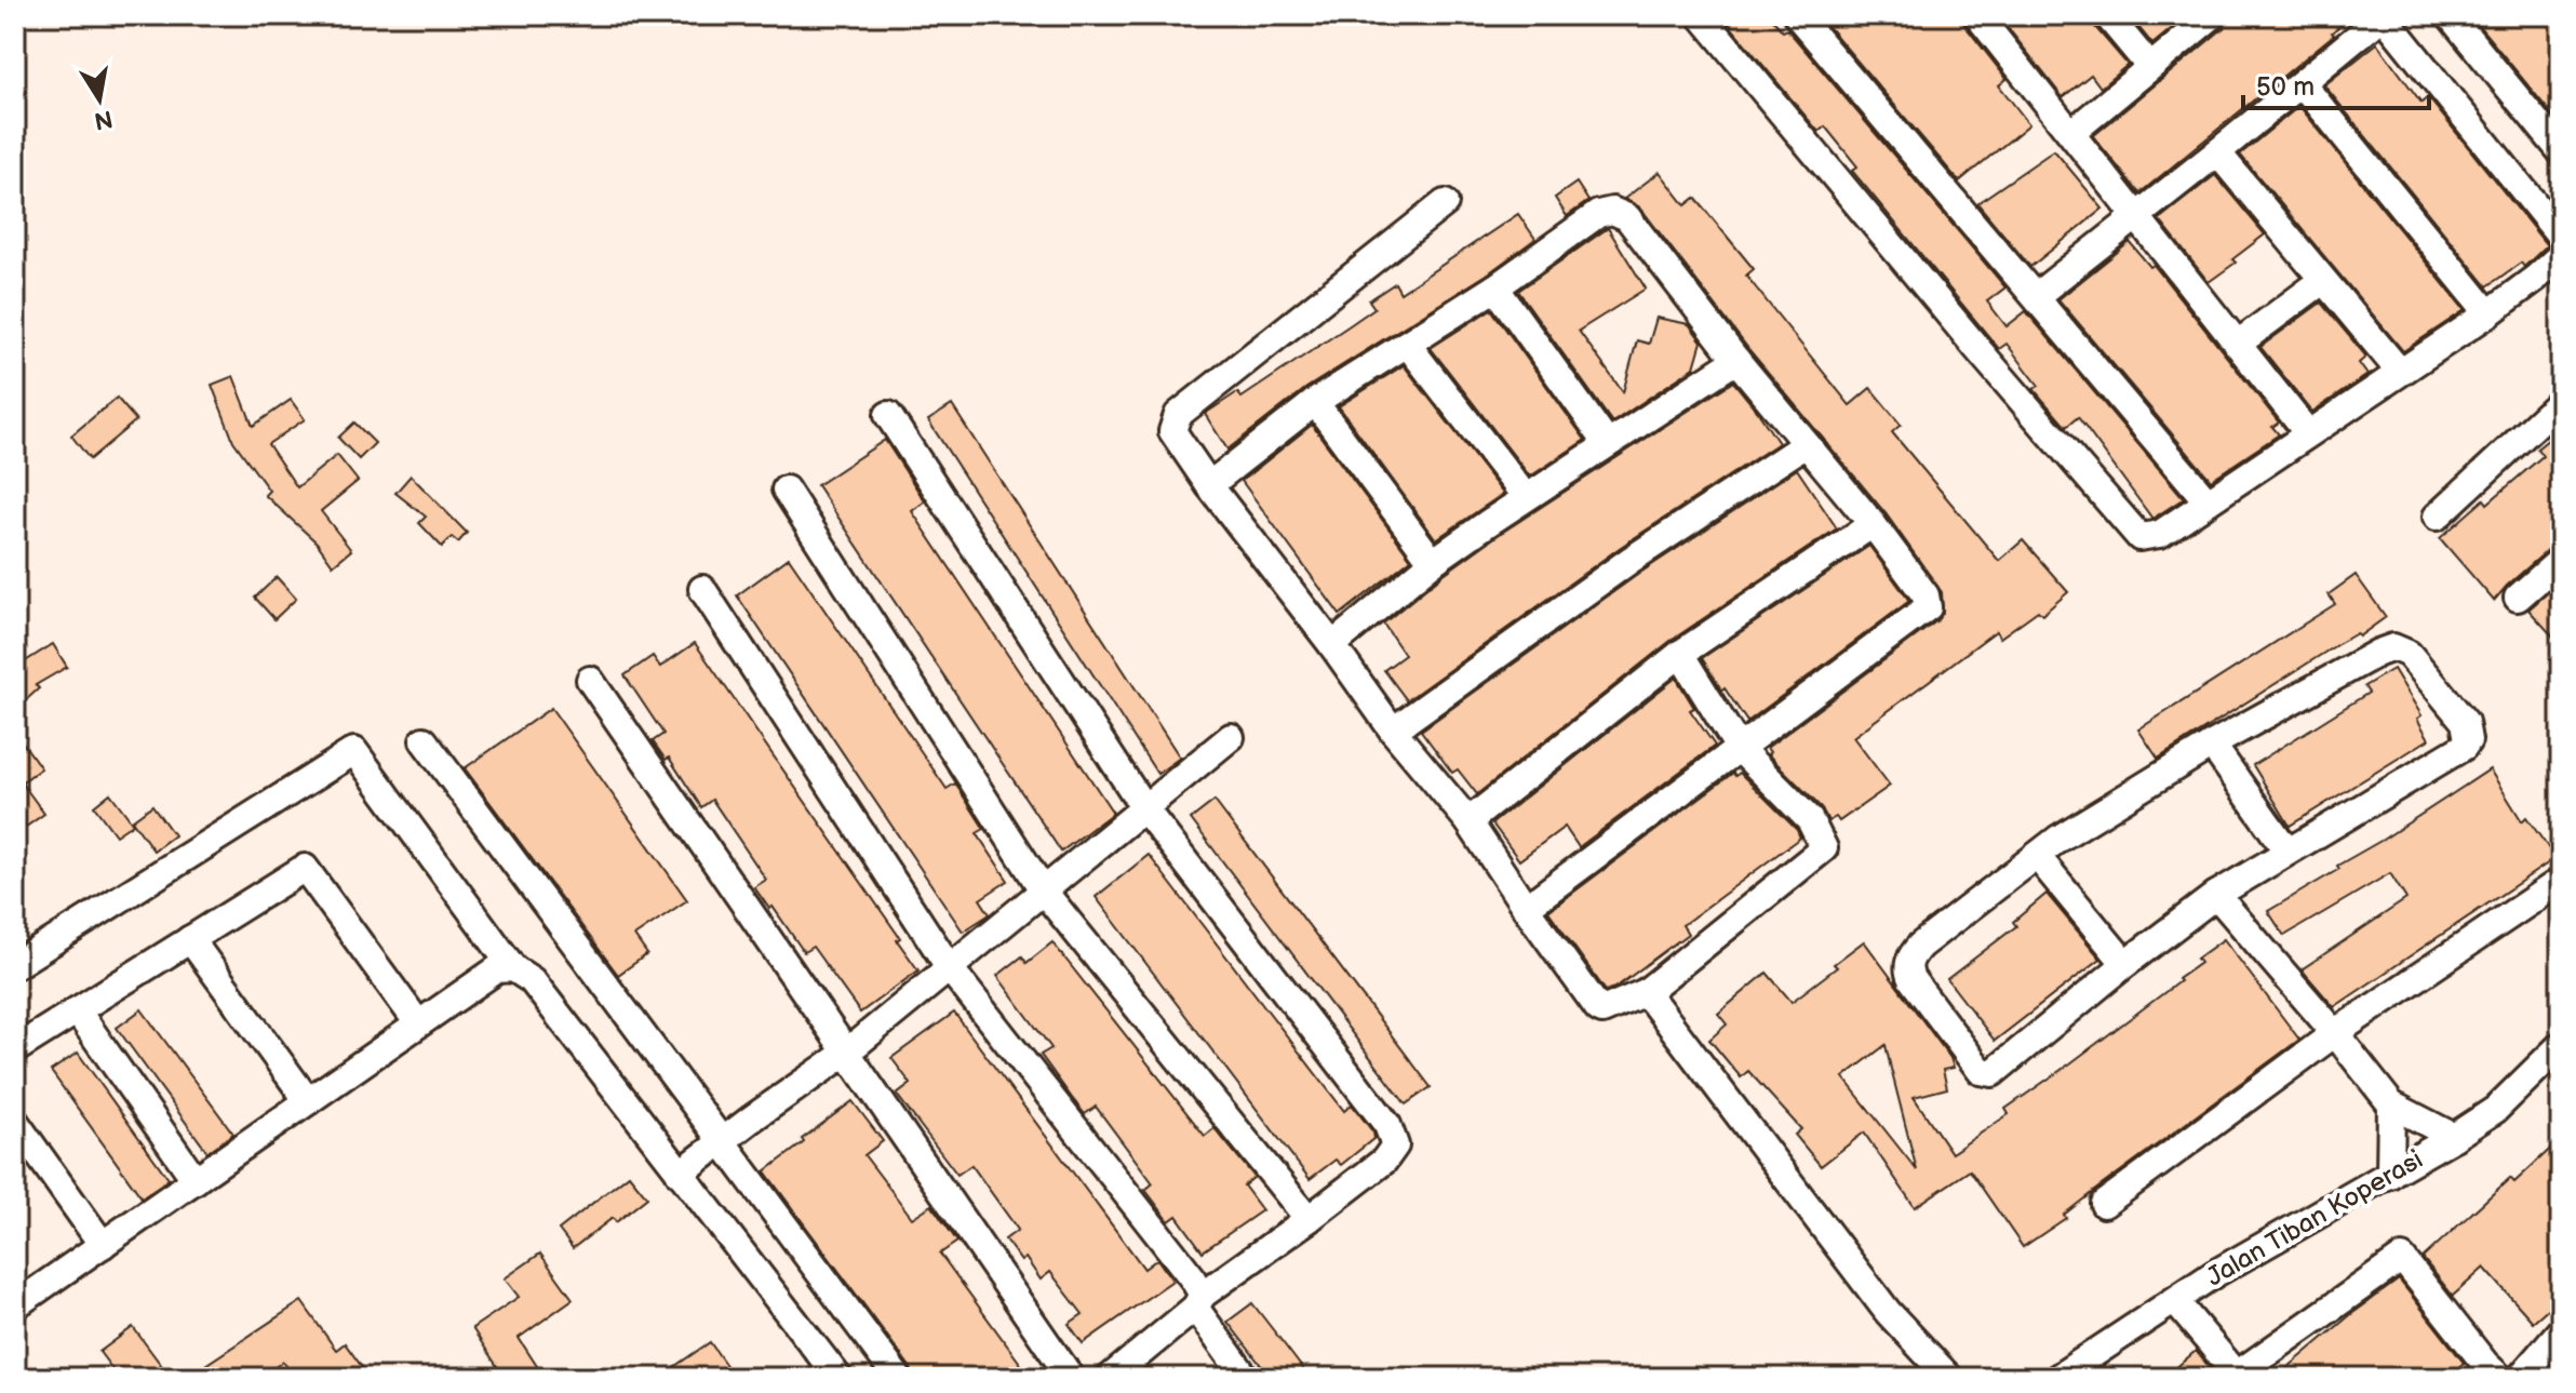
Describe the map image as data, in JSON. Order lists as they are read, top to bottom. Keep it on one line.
{"streets":{"street":["Jalan Tiban Koperasi"]},"scale_bar":"50 m","north":"bottom"}
